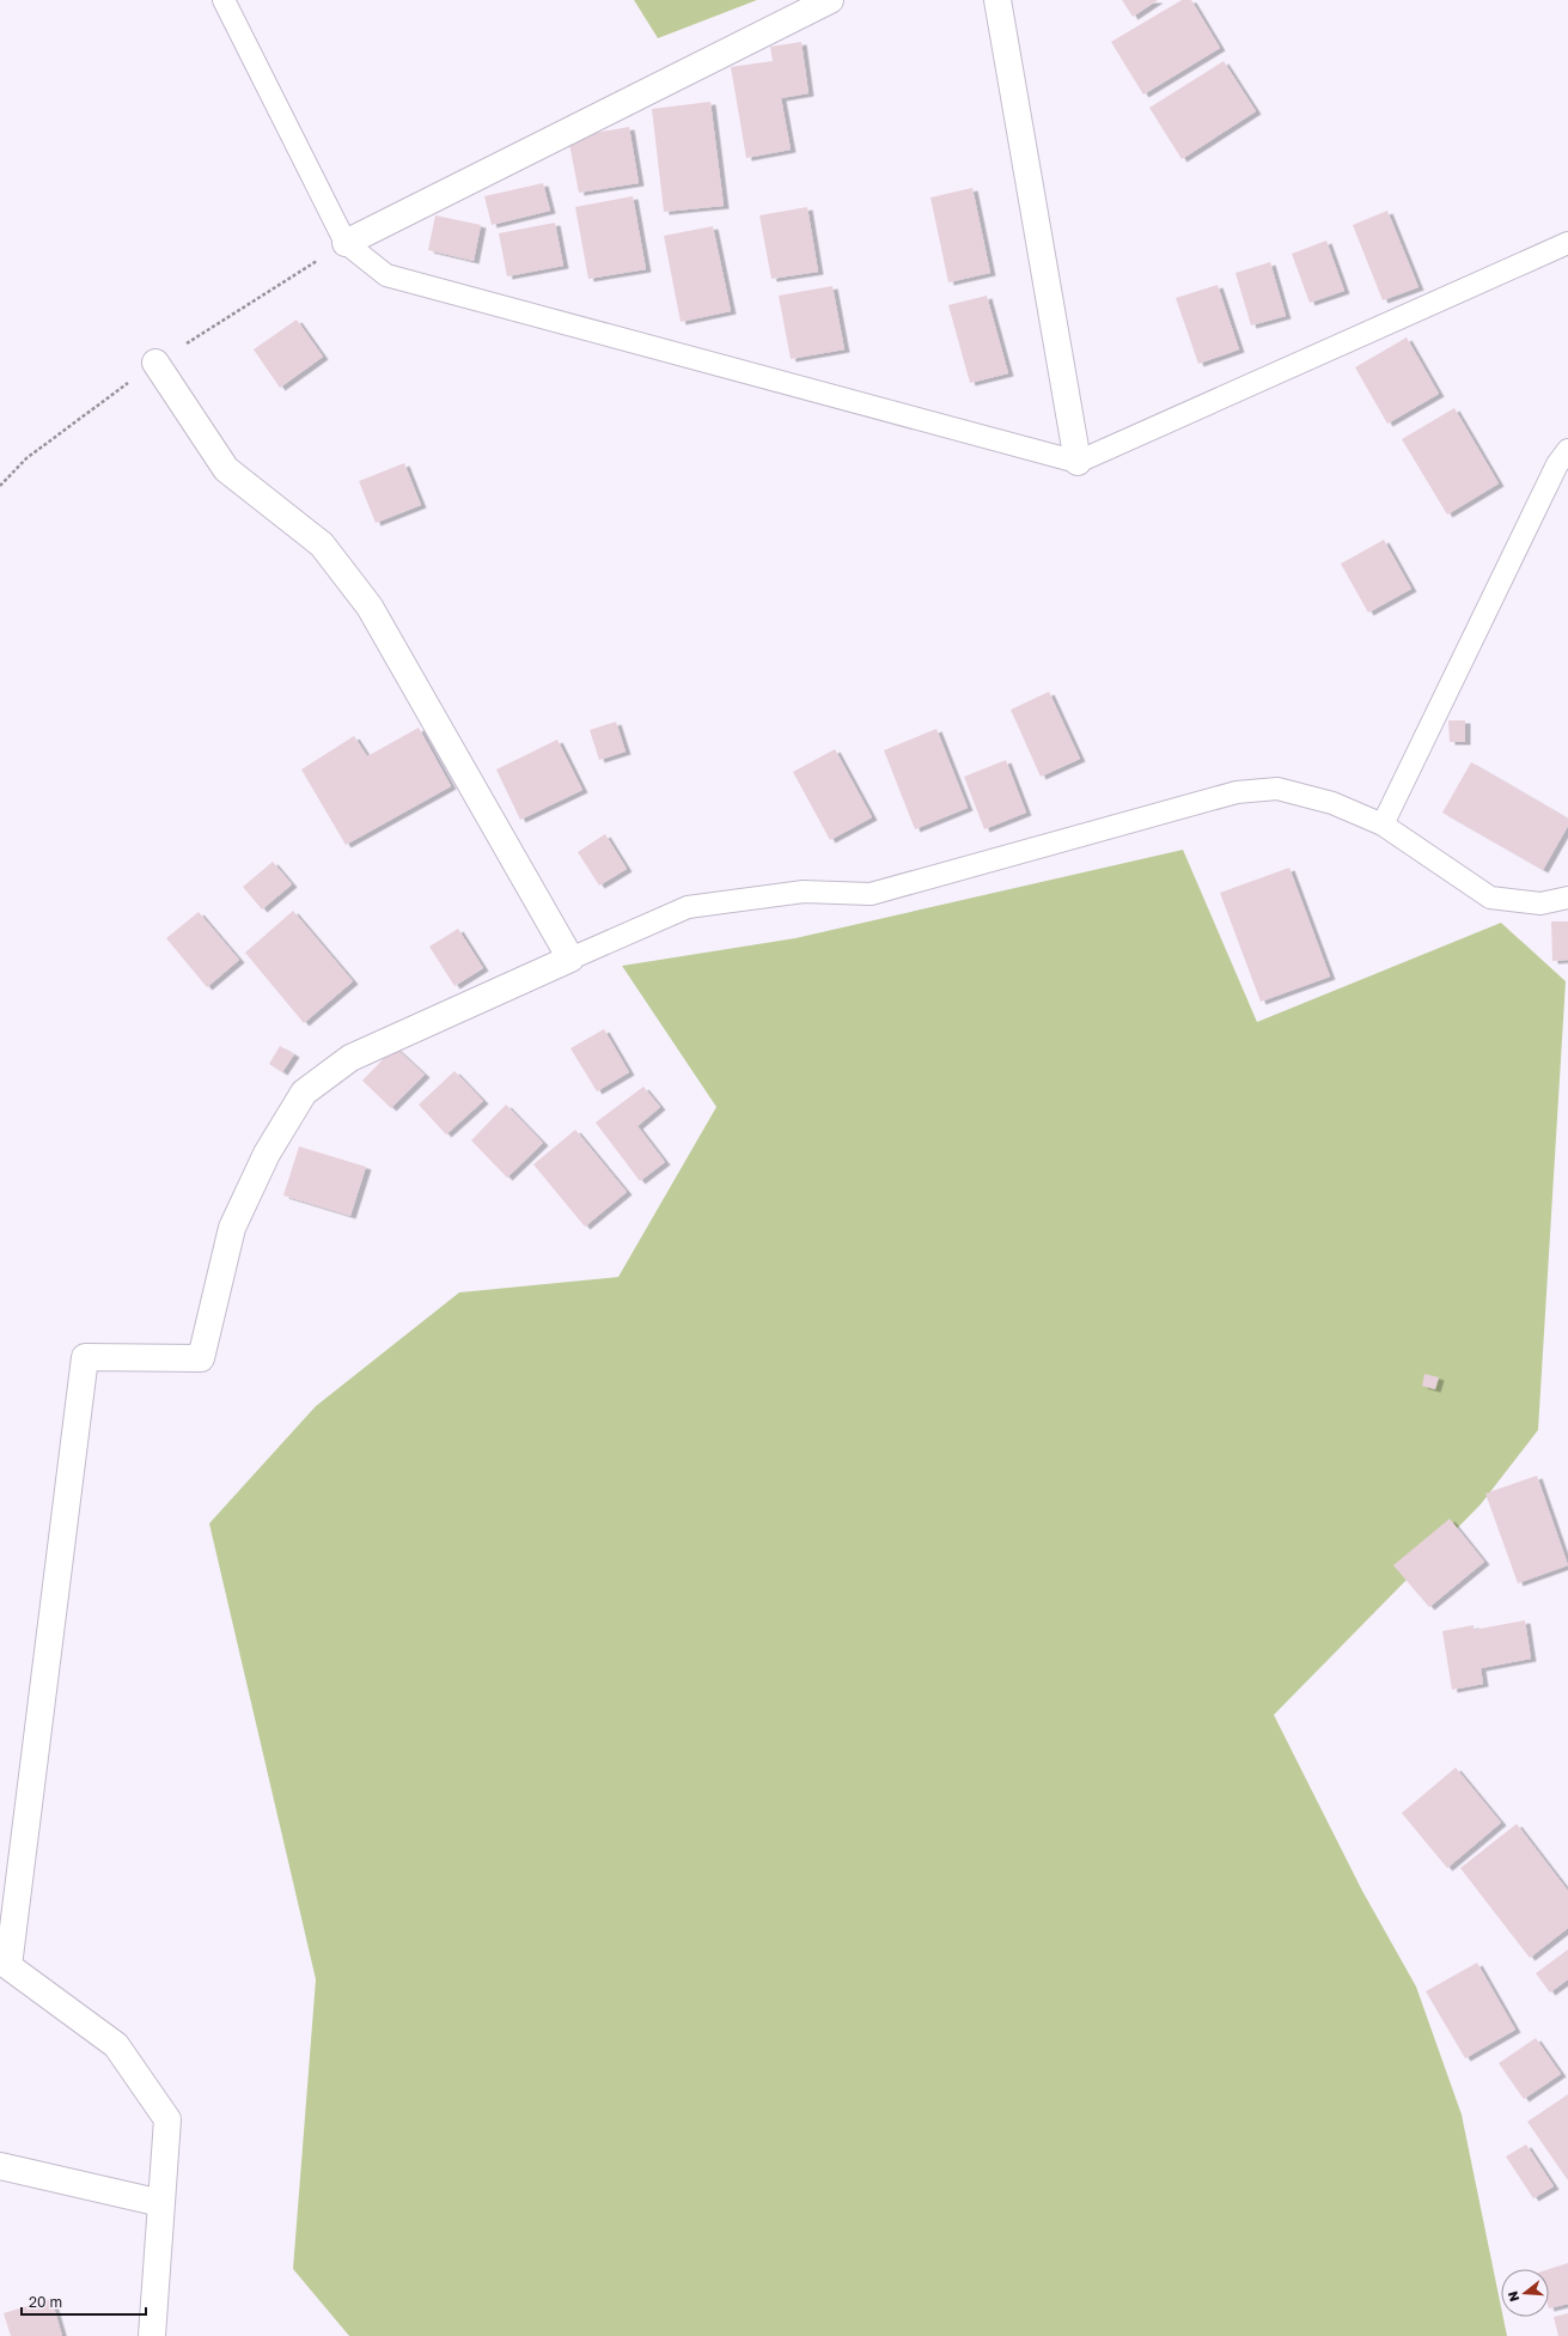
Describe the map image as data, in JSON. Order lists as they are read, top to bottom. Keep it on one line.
{"scale_bar":"20 m","north":"left"}
